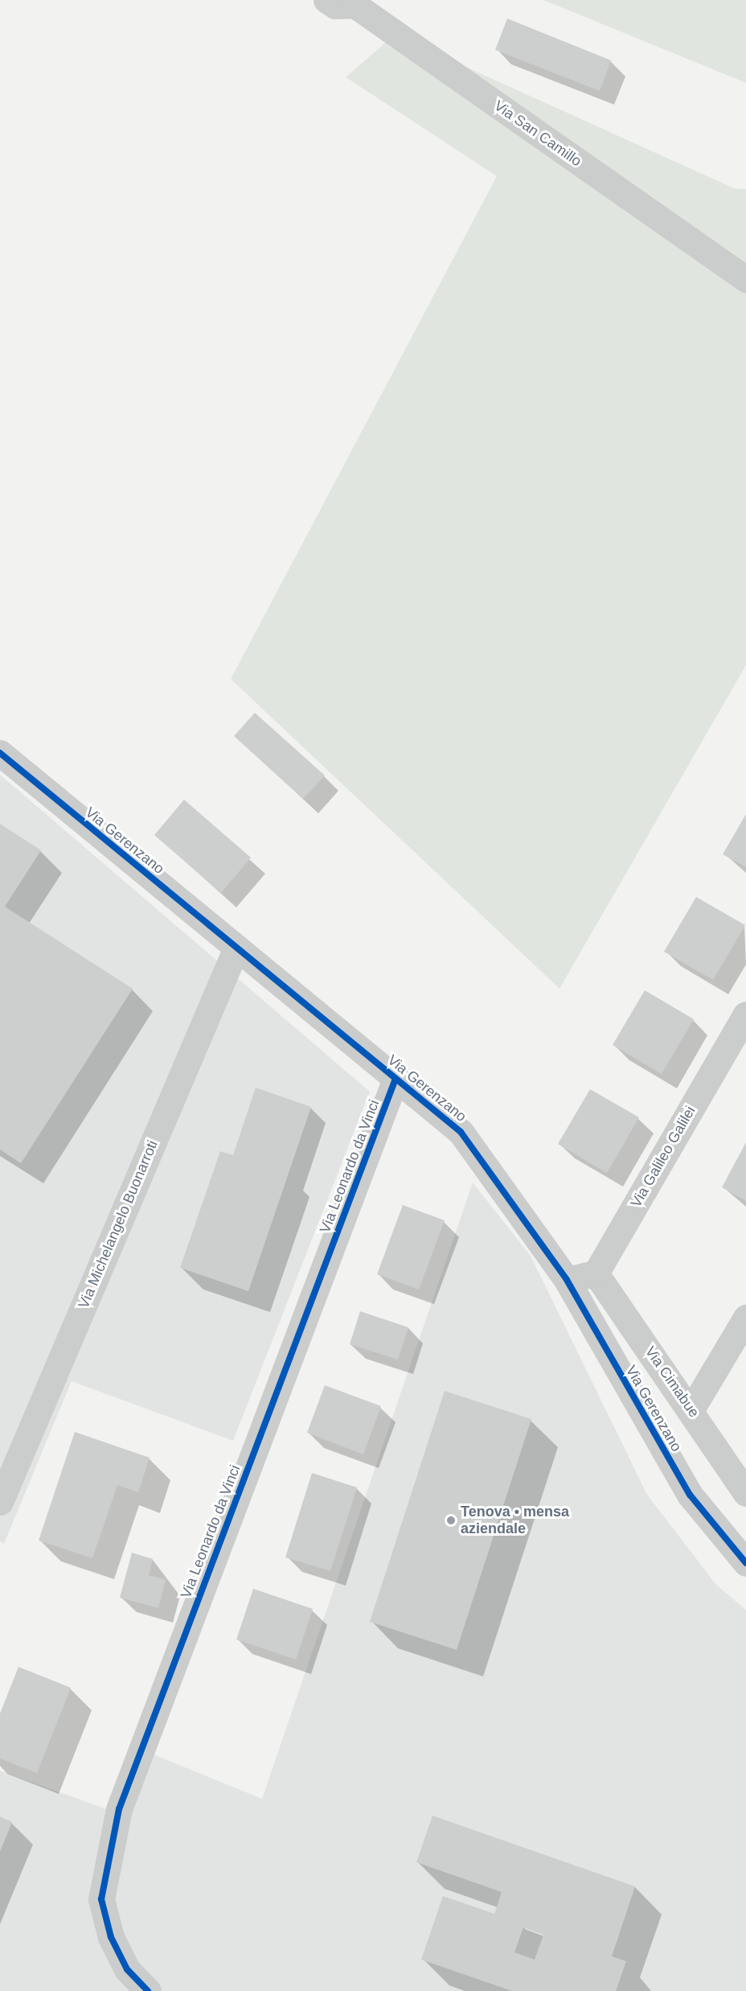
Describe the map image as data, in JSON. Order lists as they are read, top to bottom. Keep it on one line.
{"streets":{"street":["Via San Camillo","Via Gerenzano","Via Galileo Galilei","Via Leonardo da Vinci","Via Michelangelo Buonarroti","Via Cimabue"]},"crossings":[["Via Gerenzano","Via Leonardo da Vinci"],["Via Gerenzano","Via Michelangelo Buonarroti"],["Via Galileo Galilei","Via Cimabue"]],"places":["Tenova • mensa aziendale"]}
